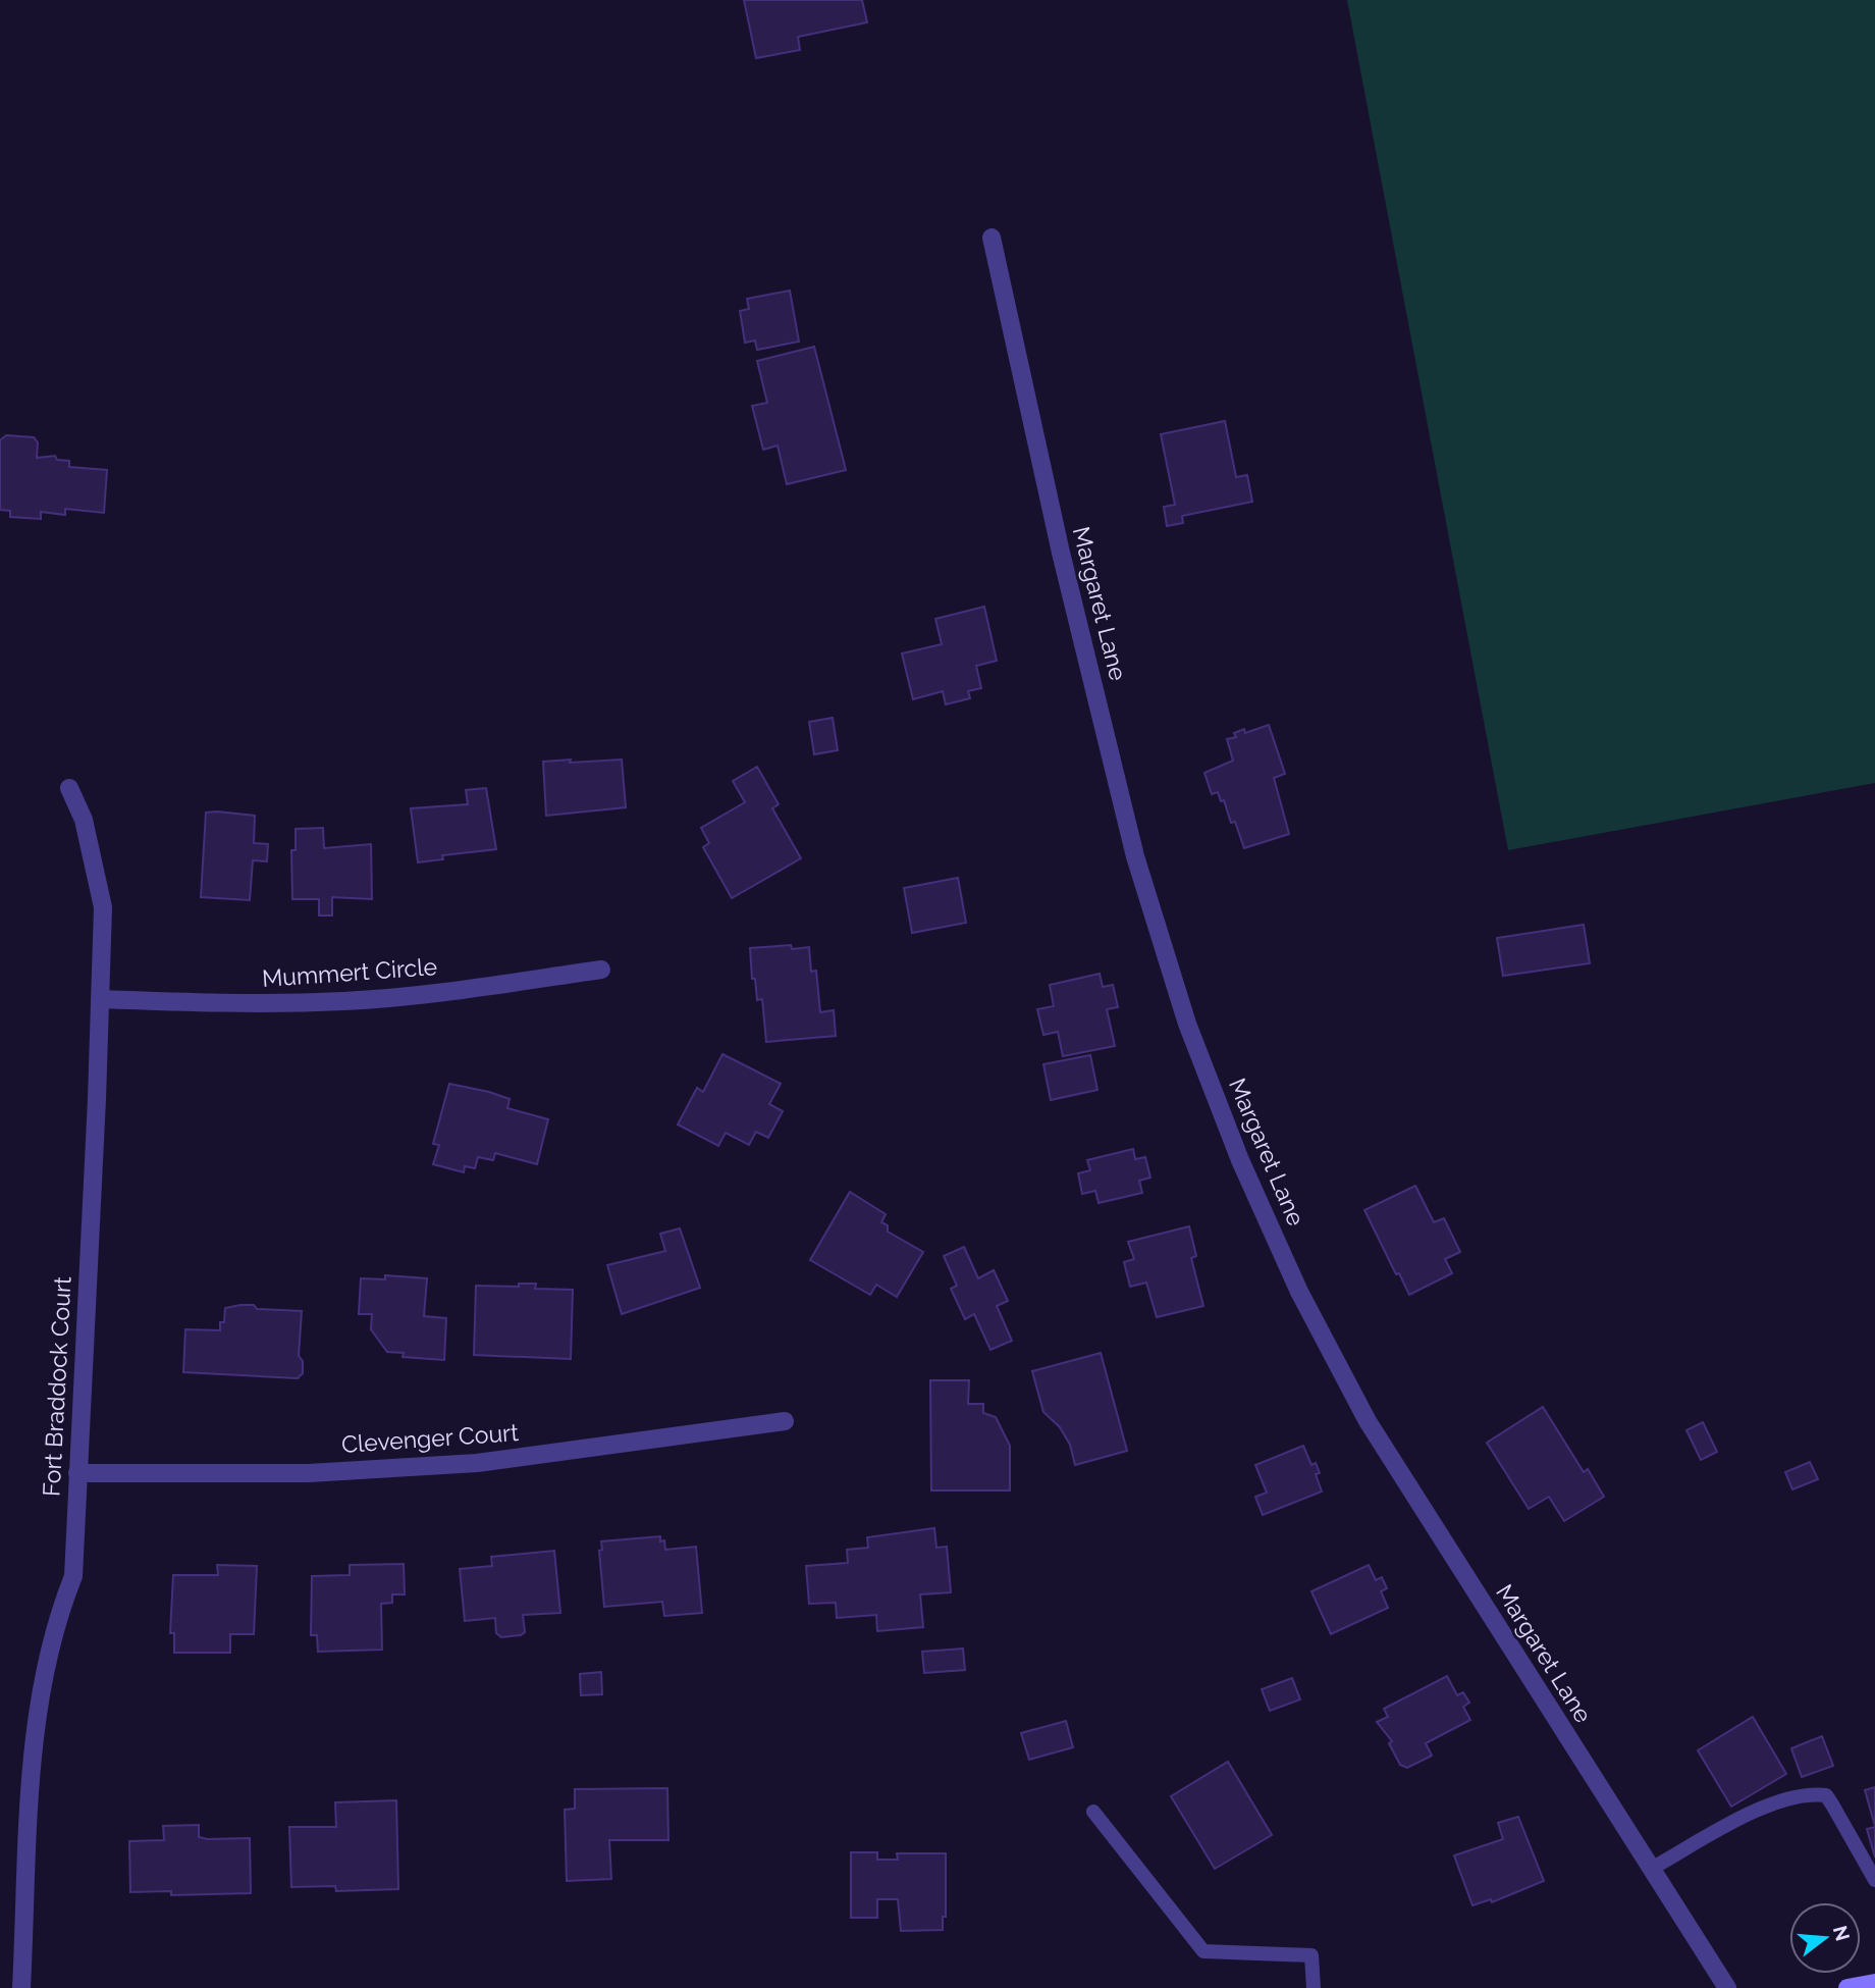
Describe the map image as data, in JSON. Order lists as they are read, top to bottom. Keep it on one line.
{"streets":{"street":["Margaret Lane","Mummert Circle","Fort Braddock Court","Clevenger Court"]},"crossings":[["Mummert Circle","Fort Braddock Court"],["Fort Braddock Court","Clevenger Court"]],"north":"right"}
